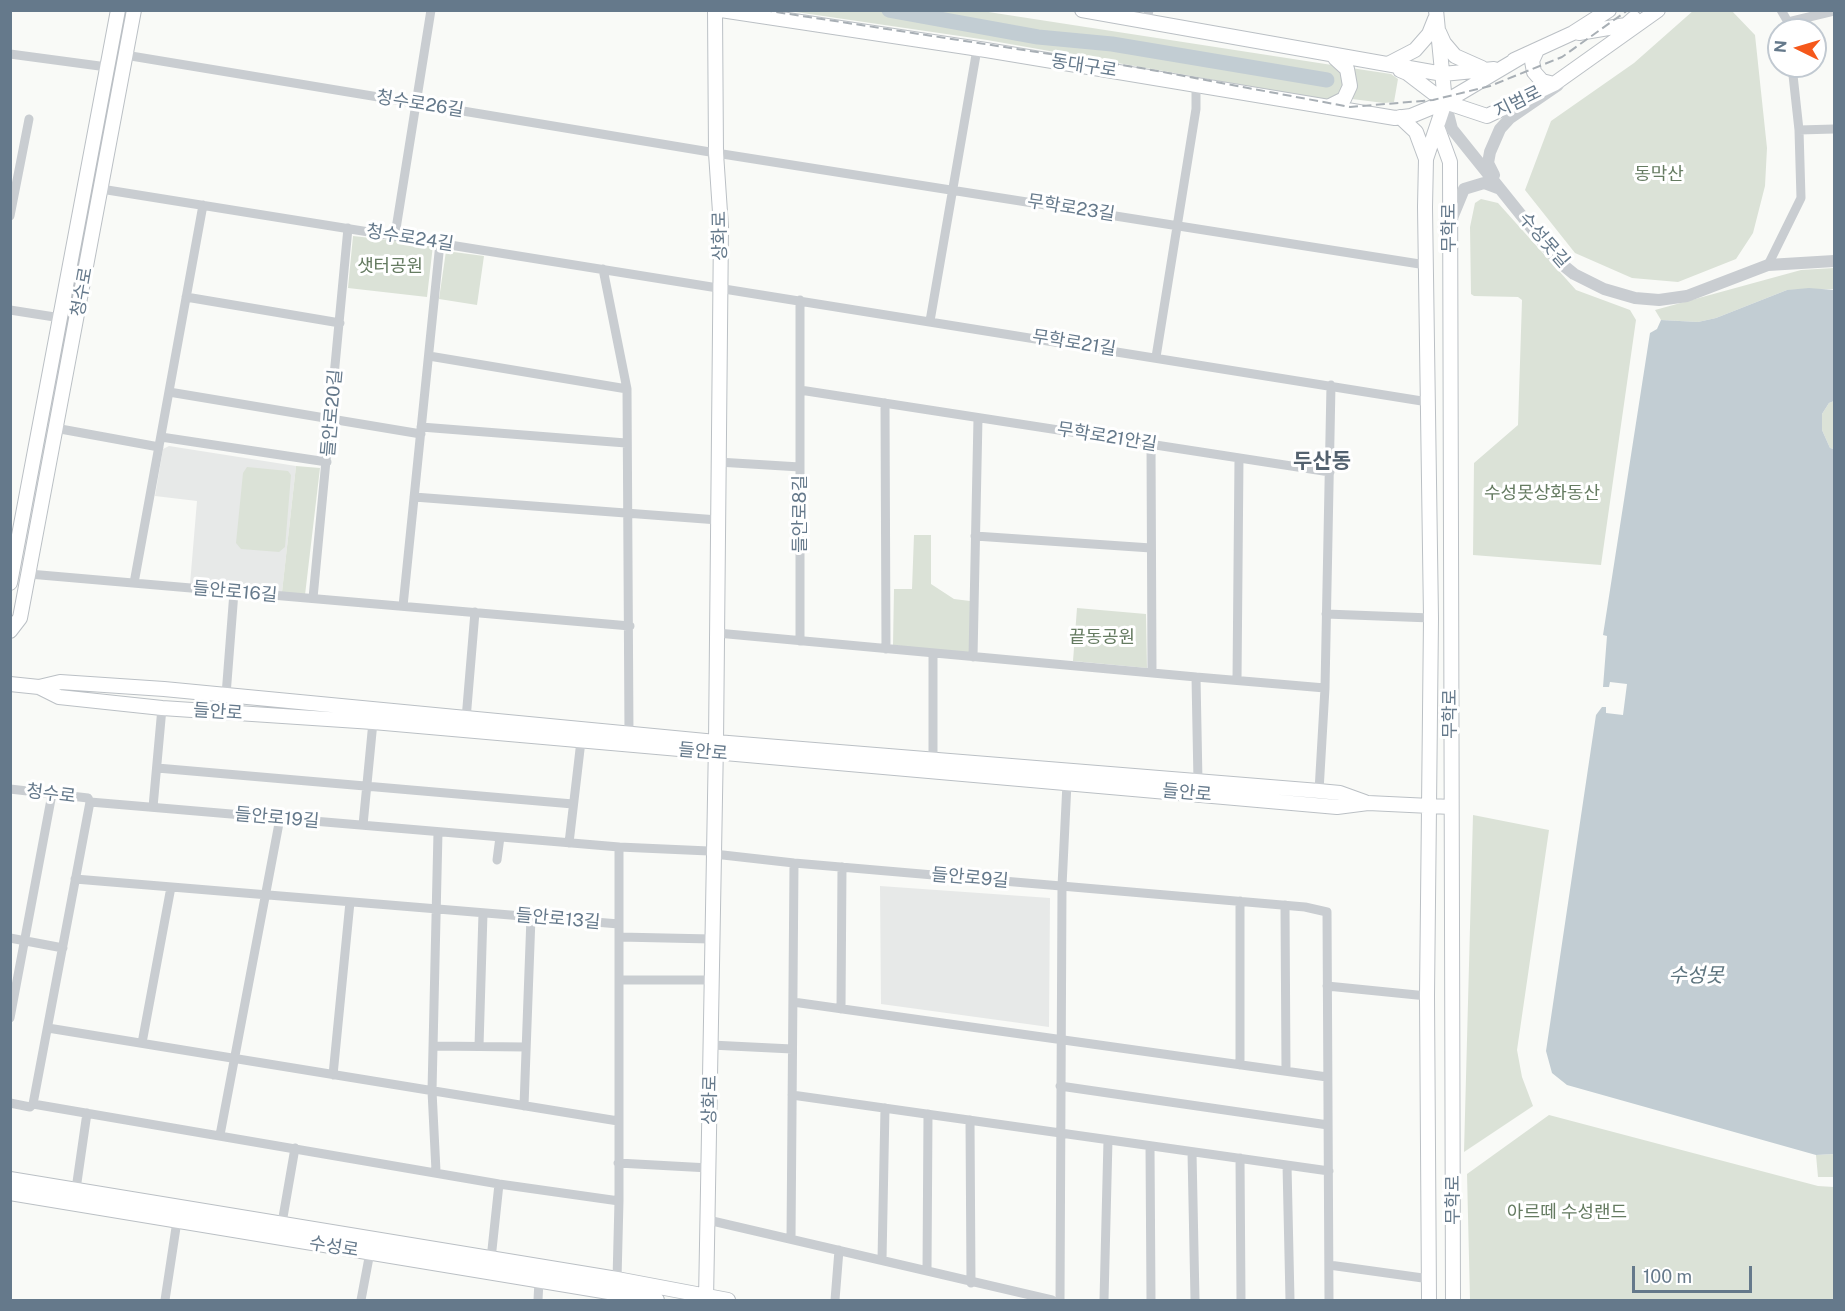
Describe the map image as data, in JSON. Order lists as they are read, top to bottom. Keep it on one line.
{"streets":{"main road":["동대구로","지범로","무학로","상화로","청수로","들안로","수성로"],"street":["청수로26길","무학로23길","청수로24길","수성못길","무학로21길","들안로20길","무학로21안길","들안로8길","들안로16길","들안로19길","들안로9길","들안로13길"]},"crossings":[["동대구로","지범로"],["동대구로","무학로"],["동대구로","수성못길"],["지범로","무학로"],["지범로","수성못길"],["청수로26길","무학로23길"],["청수로26길","상화로"],["청수로26길","청수로"],["무학로23길","무학로"],["무학로23길","상화로"],["무학로","수성못길"],["무학로","무학로21길"],["무학로","들안로"],["상화로","청수로24길"],["상화로","무학로21길"],["상화로","들안로"],["상화로","수성로"],["청수로24길","청수로"],["청수로24길","무학로21길"],["청수로24길","들안로20길"],["청수로","들안로19길"],["무학로21길","들안로8길"],["들안로20길","들안로16길"],["무학로21안길","들안로8길"],["들안로16길","들안로"]],"districts":["두산동"],"water":["수성못"],"parks":["동막산","샛터공원","수성못상화동산","끝동공원","아르떼 수성랜드"],"scale_bar":"100 m","north":"left"}
